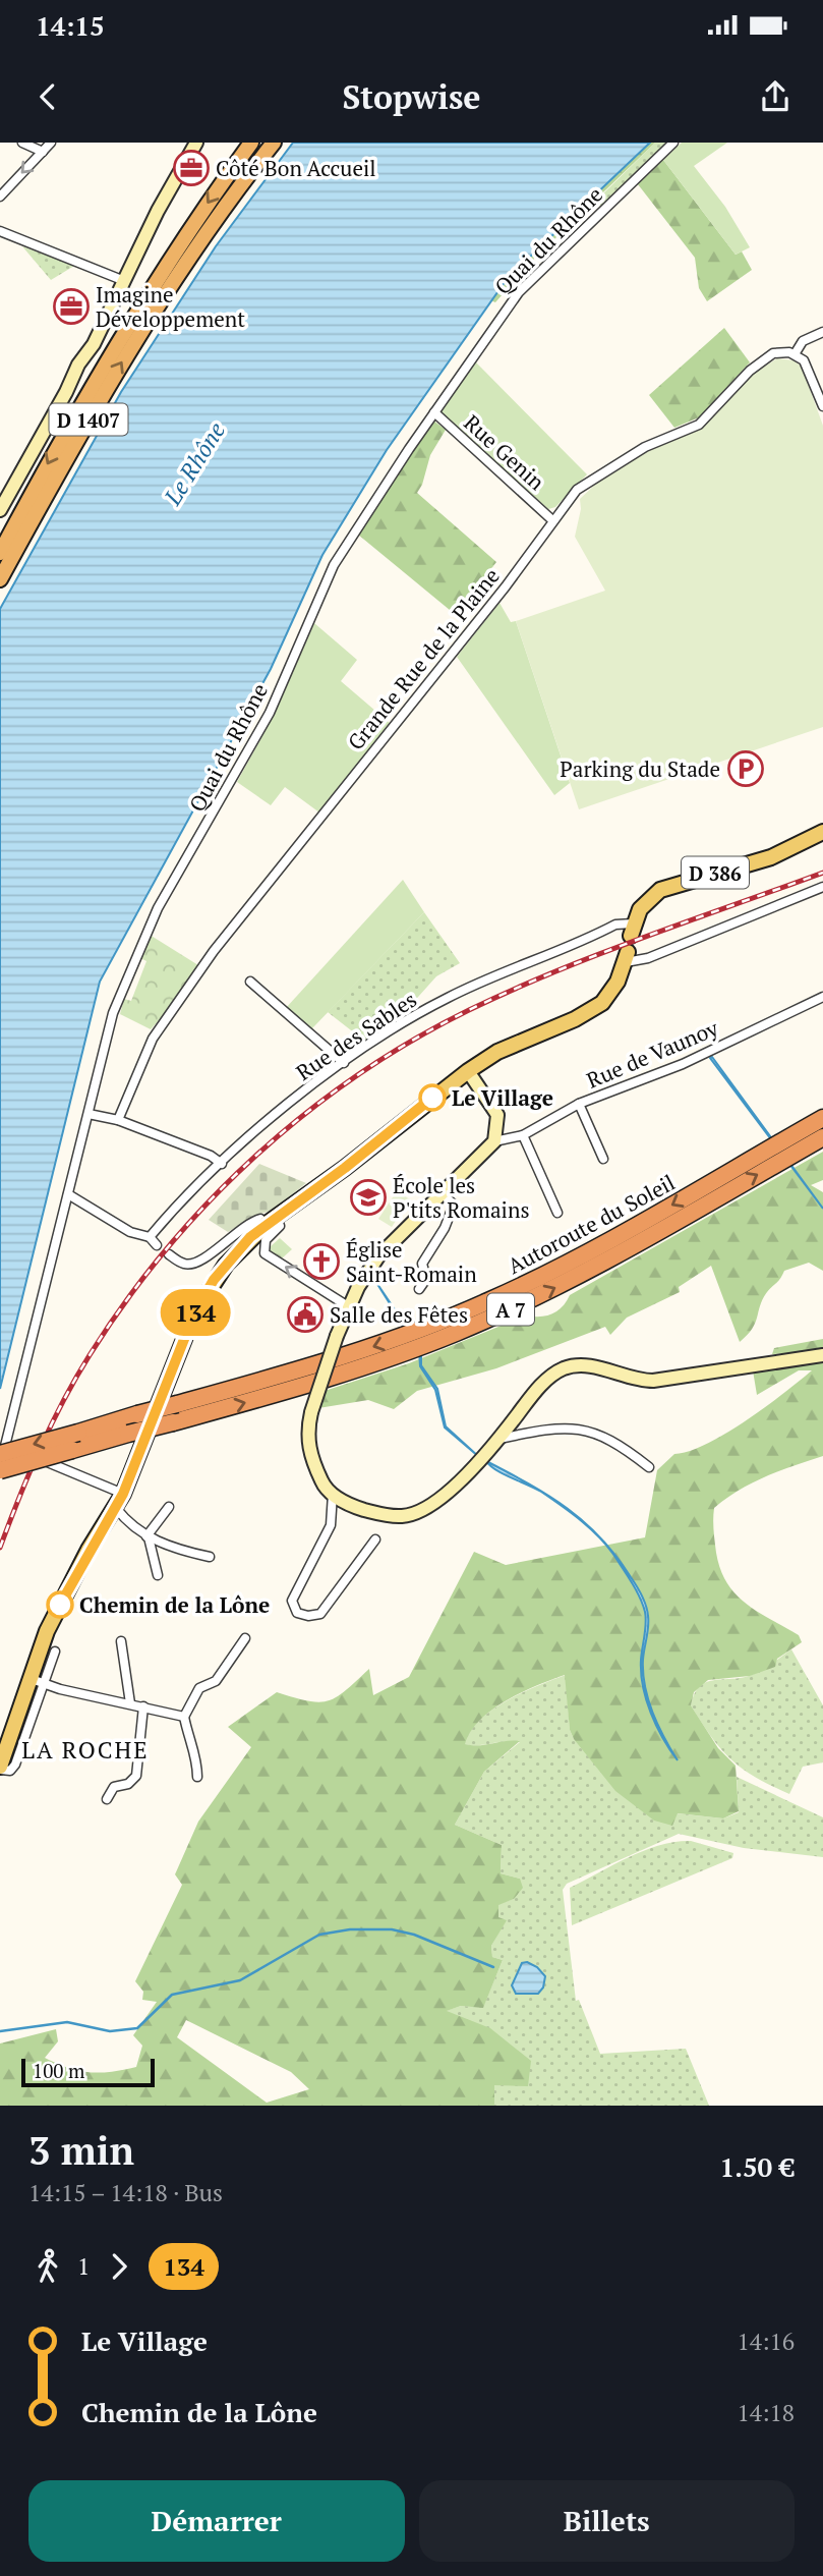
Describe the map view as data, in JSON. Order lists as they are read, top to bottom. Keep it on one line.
{"streets":{"highway":["D 1407","Autoroute du Soleil","A 7"],"main road":["D 386"],"street":["Quai du Rhône","Rue Genin","Grande Rue de la Plaine","Rue des Sables","Rue de Vaunoy"]},"crossings":[["Quai du Rhône","Rue Genin"],["Quai du Rhône","Autoroute du Soleil"],["Rue Genin","Grande Rue de la Plaine"],["D 386","Rue des Sables"]],"districts":["LA ROCHE"],"water":["Le Rhône"],"places":{"office":["Côté Bon Accueil","Imagine Développement"],"parking":["Parking du Stade"],"other":["Le Village","Chemin de la Lône"],"school or university":["École les P'tits Romains"],"church":["Église Saint-Romain"],"public building":["Salle des Fêtes"]},"lines":["bus line 134"],"scale_bar":"100 m","page":{"status":"14:15","header":"Stopwise","on_map":"134","scale":"100 m","heading":["3 min","14:15 – 14:18 · Bus","1.50 €"],"legs":["1","134"],"list":[{"name":"Le Village","value":"14:16"},{"name":"Chemin de la Lône","value":"14:18"}],"buttons":["Démarrer","Billets"]}}
